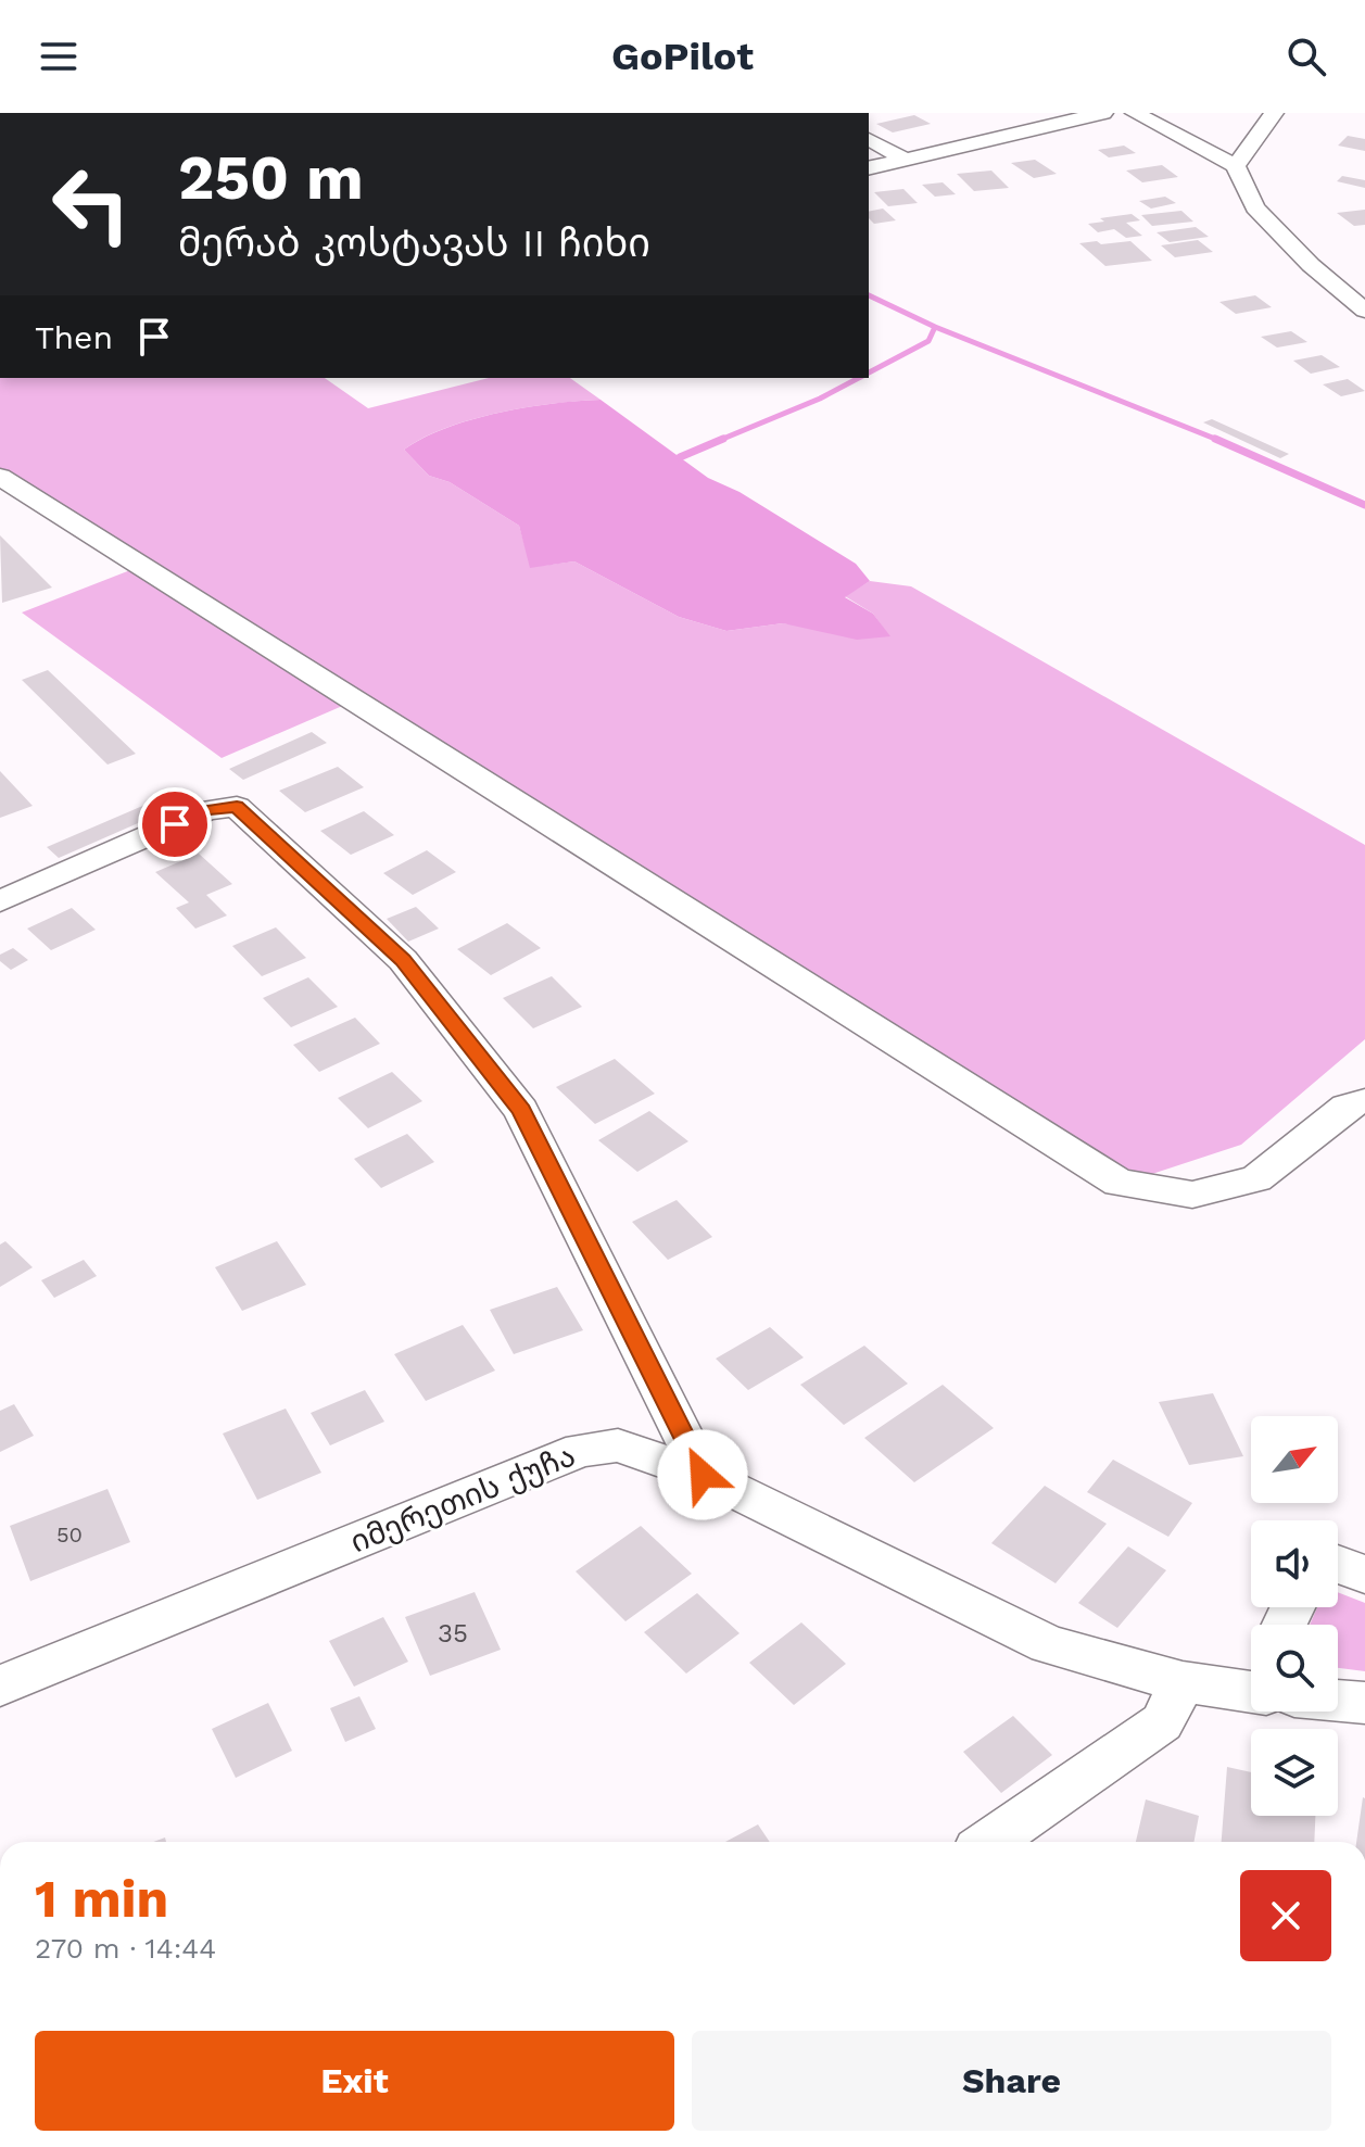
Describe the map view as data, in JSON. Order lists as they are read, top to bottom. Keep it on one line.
{"streets":{"street":["იმერეთის ქუჩა"]},"house_numbers":["50","35"],"north":"top right","page":{"header":"GoPilot","turn":["250 m","მერაბ კოსტავას II ჩიხი"],"then":"Then","heading":["1 min","270 m · 14:44"],"buttons":["Exit","Share"]}}
